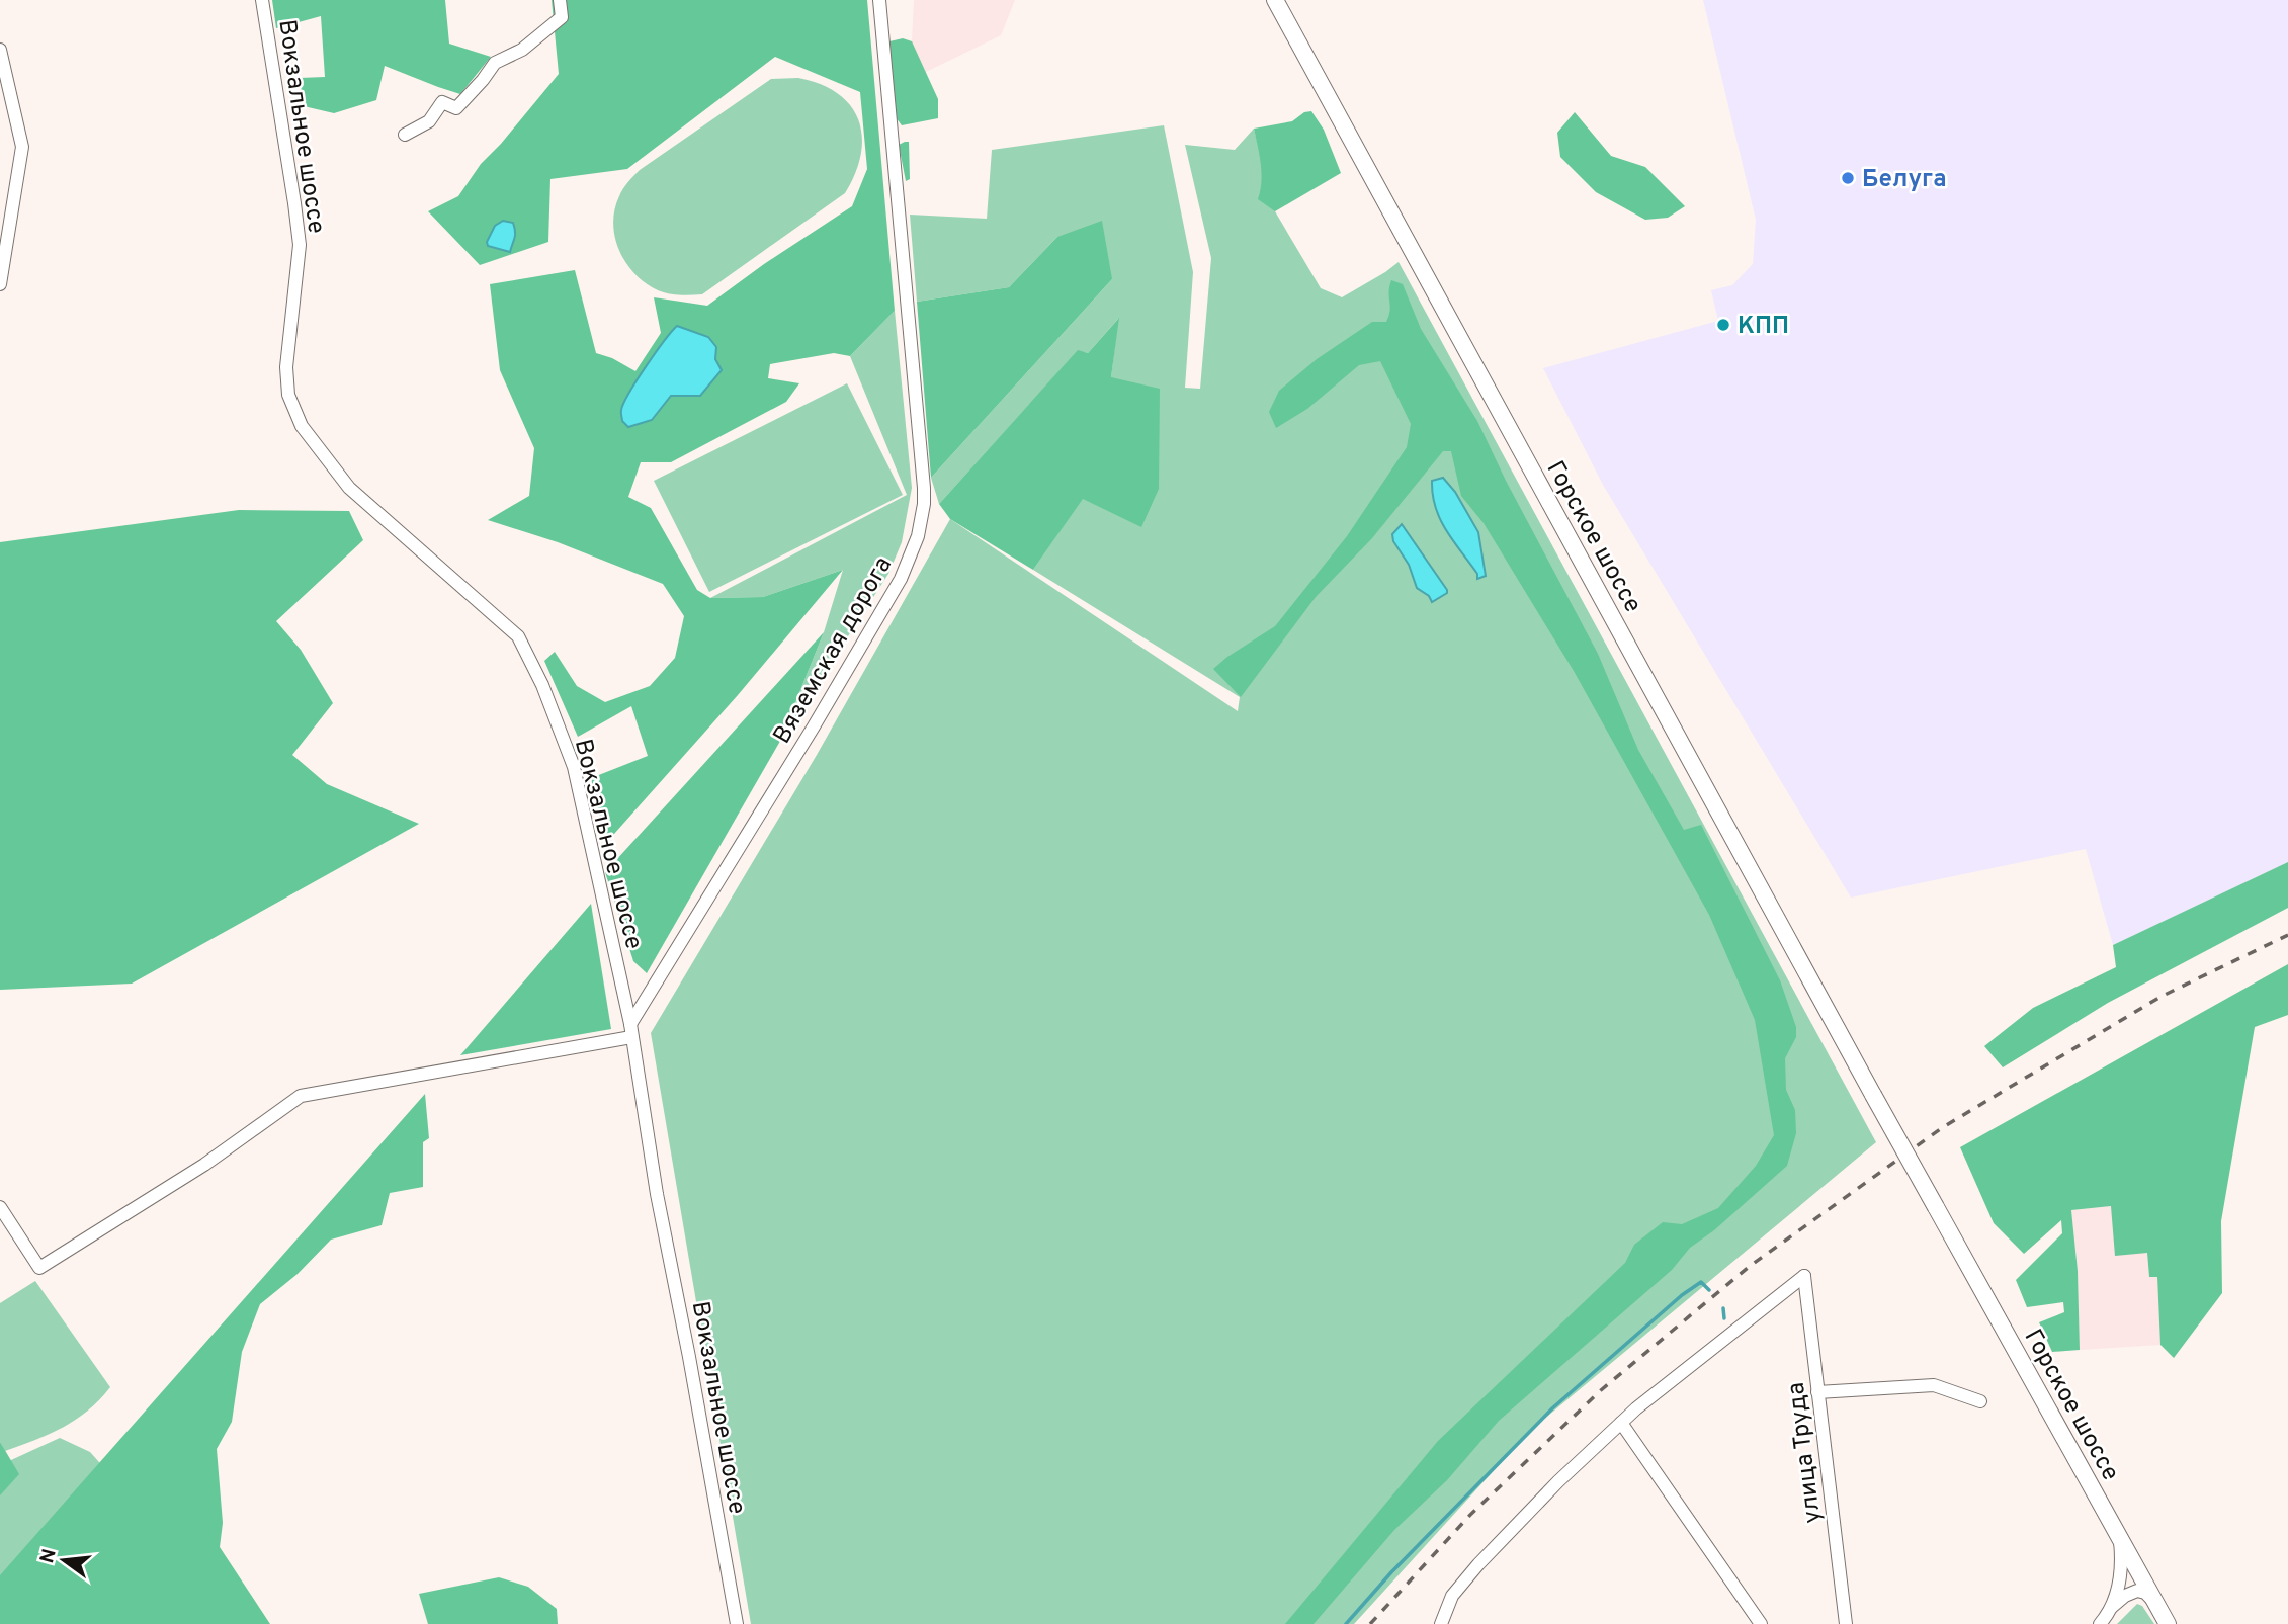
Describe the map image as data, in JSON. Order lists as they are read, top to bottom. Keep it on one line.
{"streets":{"main road":["Горское шоссе"],"street":["Вокзальное шоссе","Вяземская дорога","улица Труда"]},"crossings":[["Вокзальное шоссе","Вяземская дорога"]],"places":["Белуга","КПП"],"north":"left"}
